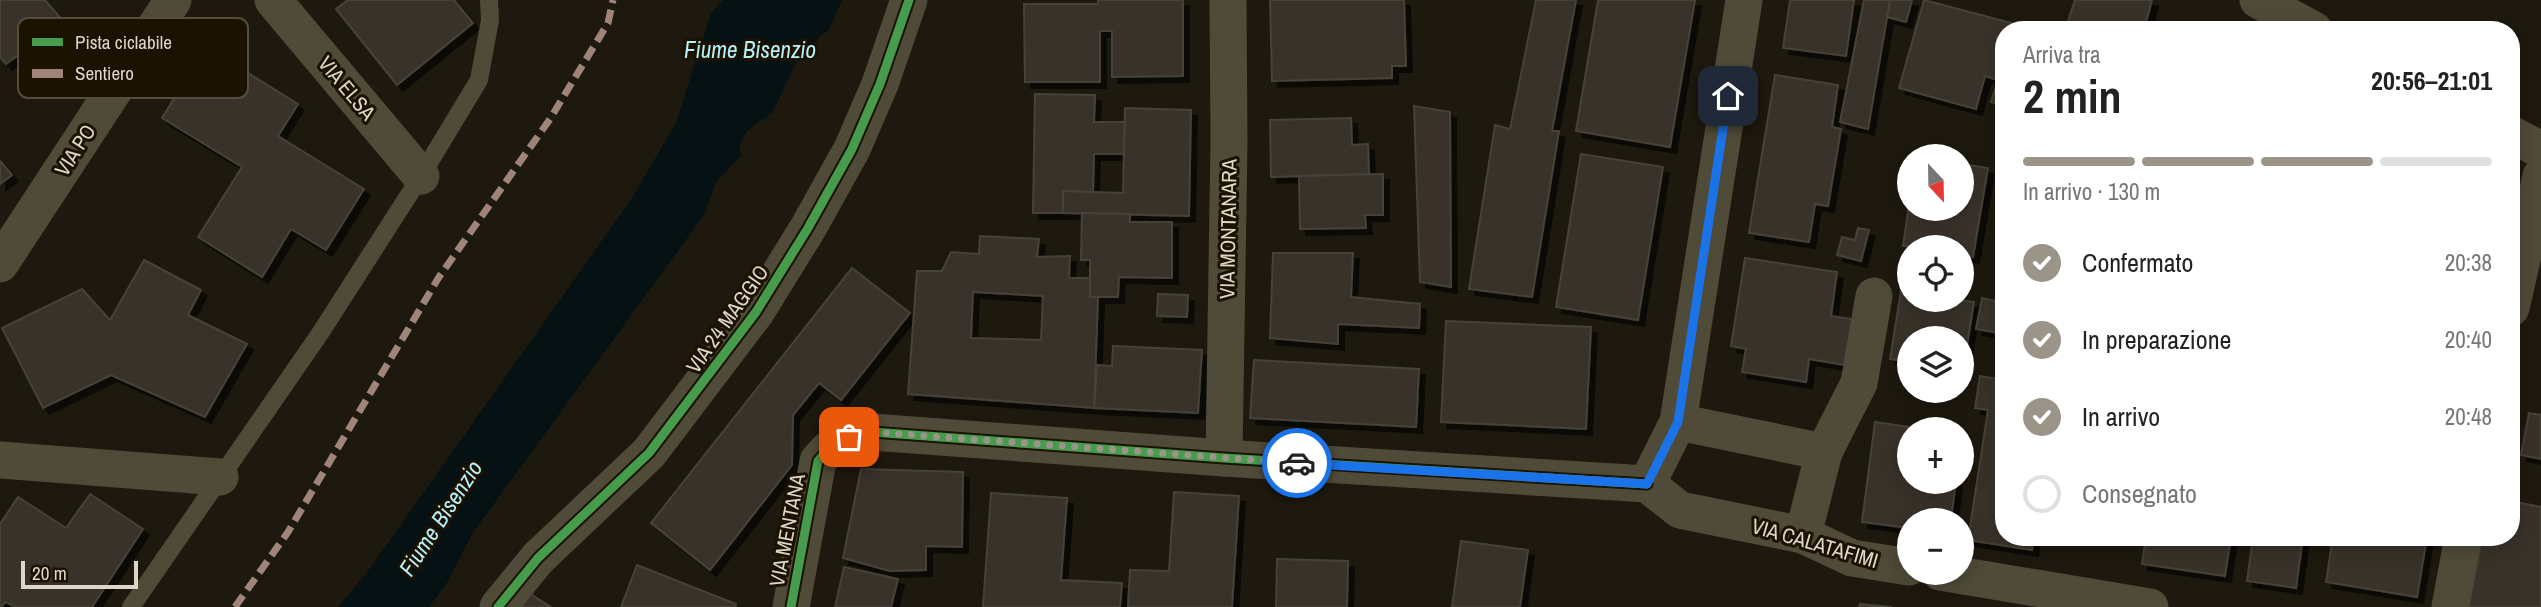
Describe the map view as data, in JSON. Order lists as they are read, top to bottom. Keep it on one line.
{"streets":{"street":["VIA ELSA","VIA PO","VIA MONTANARA","VIA 24 MAGGIO","VIA MENTANA","VIA CALATAFIMI"]},"crossings":[["VIA MONTANARA","VIA MENTANA"],["VIA MENTANA","VIA CALATAFIMI"]],"water":["Fiume Bisenzio"],"legend":["Pista ciclabile","Sentiero"],"scale_bar":"20 m","north":"bottom","page":{"heading":["2 min","Arriva tra","20:56–21:01"],"bar":"In arrivo · 130 m","map_buttons":["+","−"],"list":[["Confermato","20:38"],["In preparazione","20:40"],["In arrivo","20:48"],"Consegnato"],"scale":"20 m"}}
